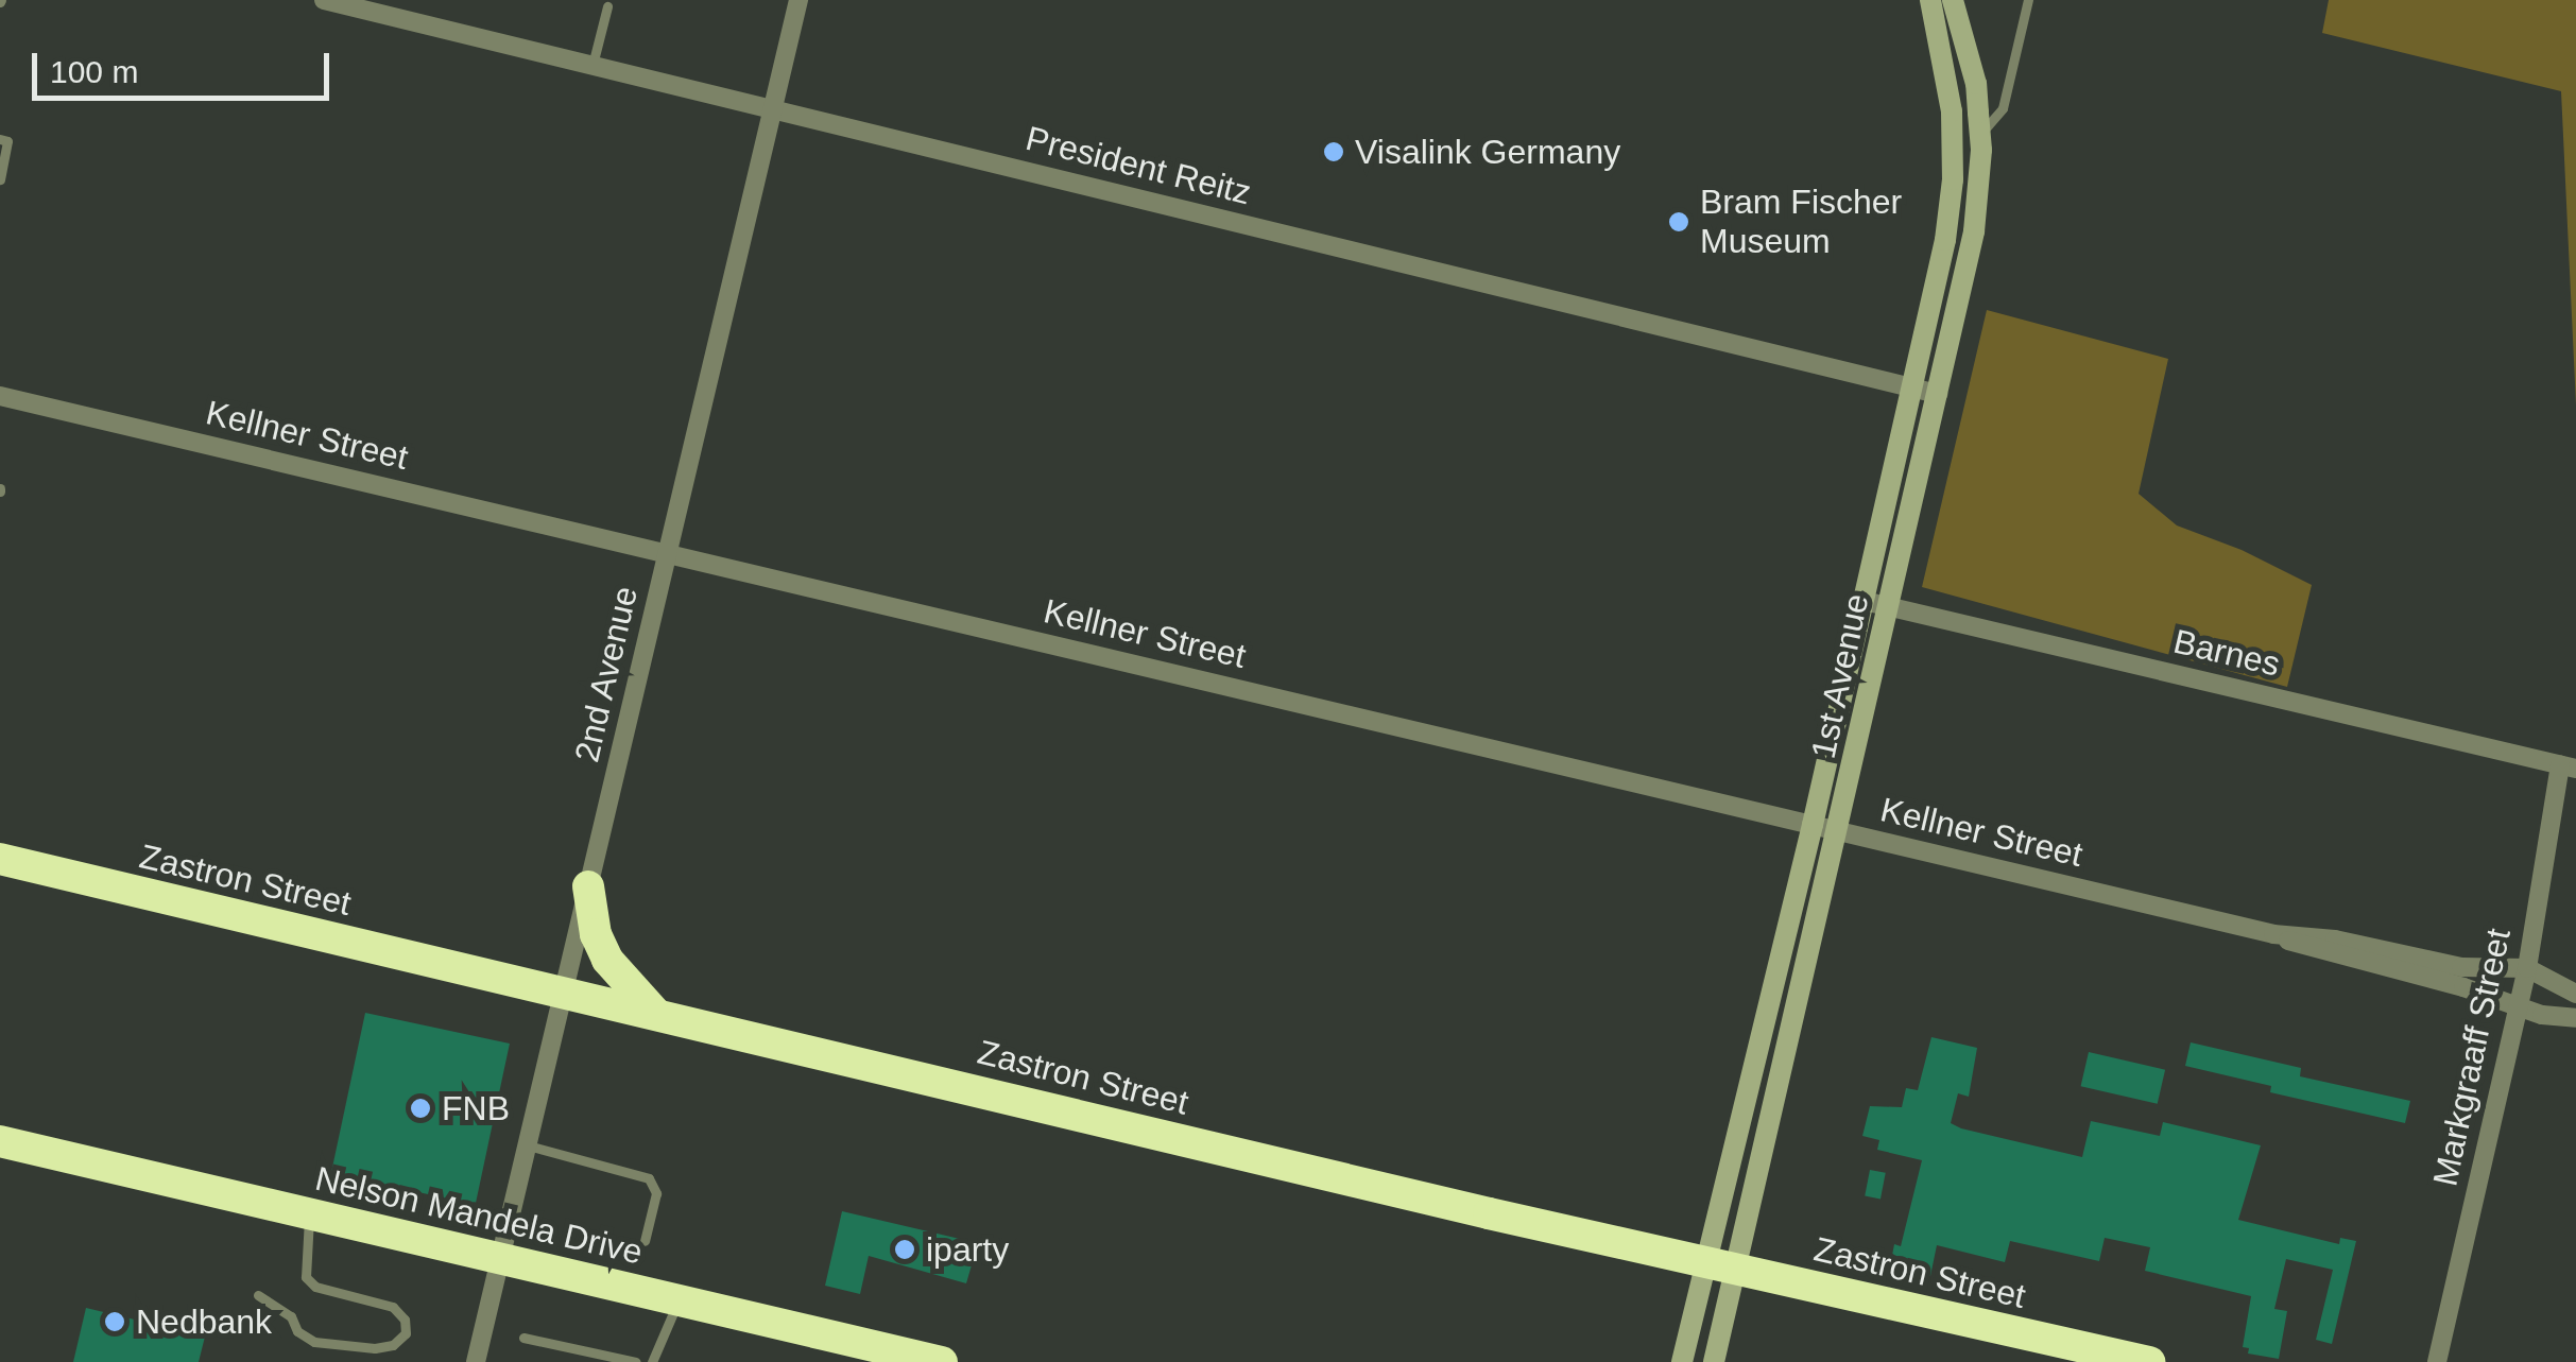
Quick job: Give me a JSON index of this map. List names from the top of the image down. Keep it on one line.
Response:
{"streets":{"highway":["Zastron Street","Nelson Mandela Drive"],"street":["President Reitz","Kellner Street","Barnes","2nd Avenue","1st Avenue","Markgraaff Street"]},"crossings":[["President Reitz","2nd Avenue"],["President Reitz","1st Avenue"],["Kellner Street","2nd Avenue"],["Kellner Street","1st Avenue"],["Kellner Street","Markgraaff Street"],["Barnes","1st Avenue"],["Barnes","Markgraaff Street"],["2nd Avenue","Zastron Street"],["2nd Avenue","Nelson Mandela Drive"],["1st Avenue","Zastron Street"]],"places":["Visalink Germany","Bram Fischer Museum","FNB","iparty","Nedbank"],"scale_bar":"100 m"}
